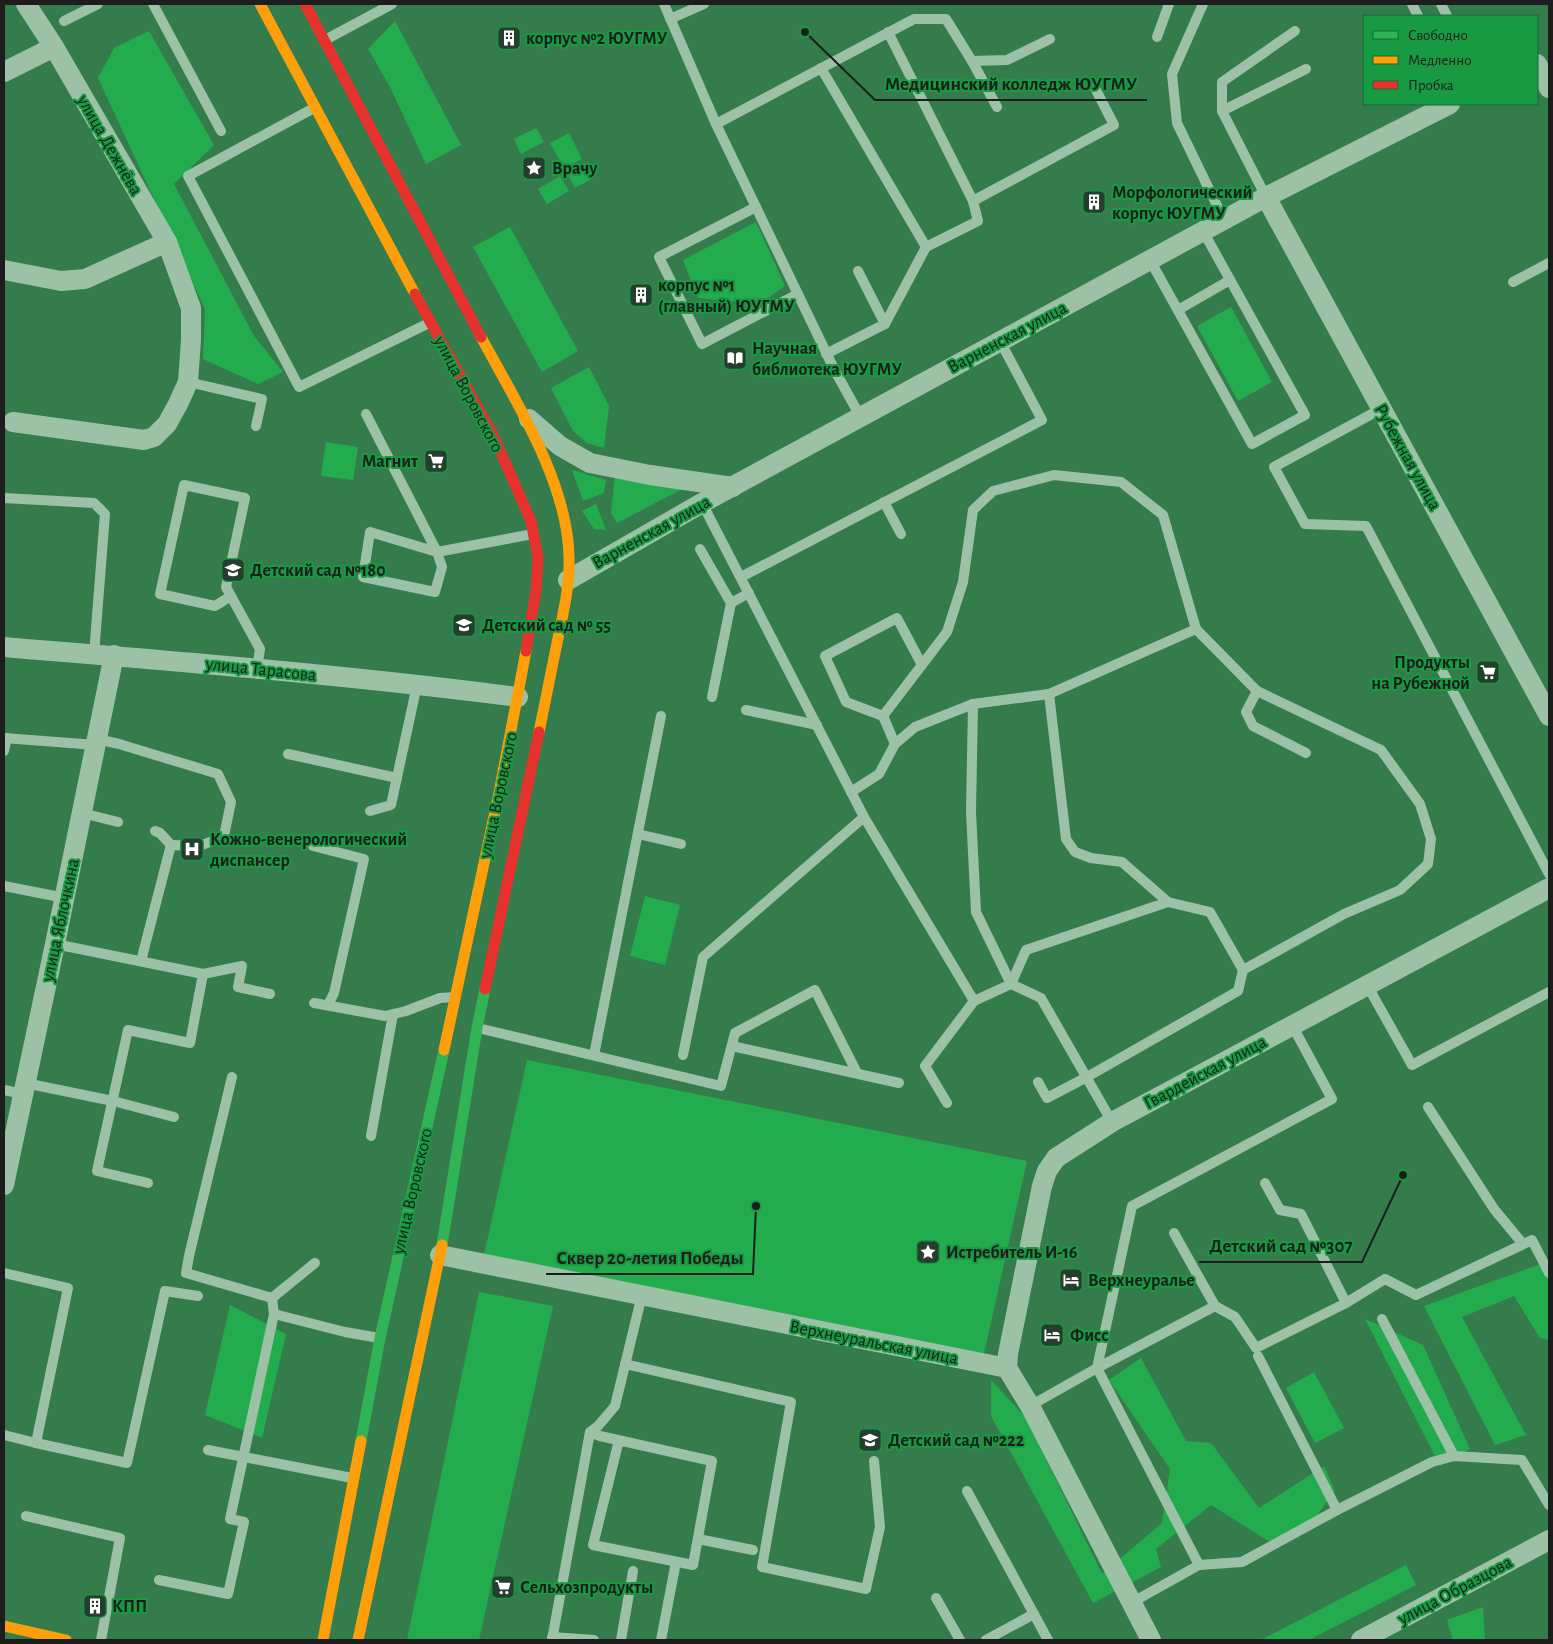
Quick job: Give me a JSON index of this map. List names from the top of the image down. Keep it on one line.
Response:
{"streets":{"main road":["улица Воровского"],"street":["улица Дежнёва","Варненская улица","Рубежная улица","улица Тарасова","улица Яблочкина","Гвардейская улица","Верхнеуральская улица","улица Образцова"]},"crossings":[["Варненская улица","улица Воровского"],["Варненская улица","Рубежная улица"],["улица Воровского","улица Тарасова"],["улица Воровского","Верхнеуральская улица"],["улица Тарасова","улица Яблочкина"],["Гвардейская улица","Верхнеуральская улица"]],"places":{"other":["Медицинский колледж ЮУГМУ","Детский сад №307","Сквер 20-летия Победы"],"building":["корпус №2 ЮУГМУ","Морфологический корпус ЮУГМУ","корпус №1 (главный) ЮУГМУ","КПП"],"place":["Врачу","Истребитель И-16"],"library":["Научная библиотека ЮУГМУ"],"supermarket":["Магнит","Продукты на Рубежной","Сельхозпродукты"],"school or university":["Детский сад №180","Детский сад № 55","Детский сад №222"],"hospital":["Кожно-венерологический диспансер"],"hotel":["Верхнеуралье","Фисс"]},"legend":["Свободно","Медленно","Пробка"]}
